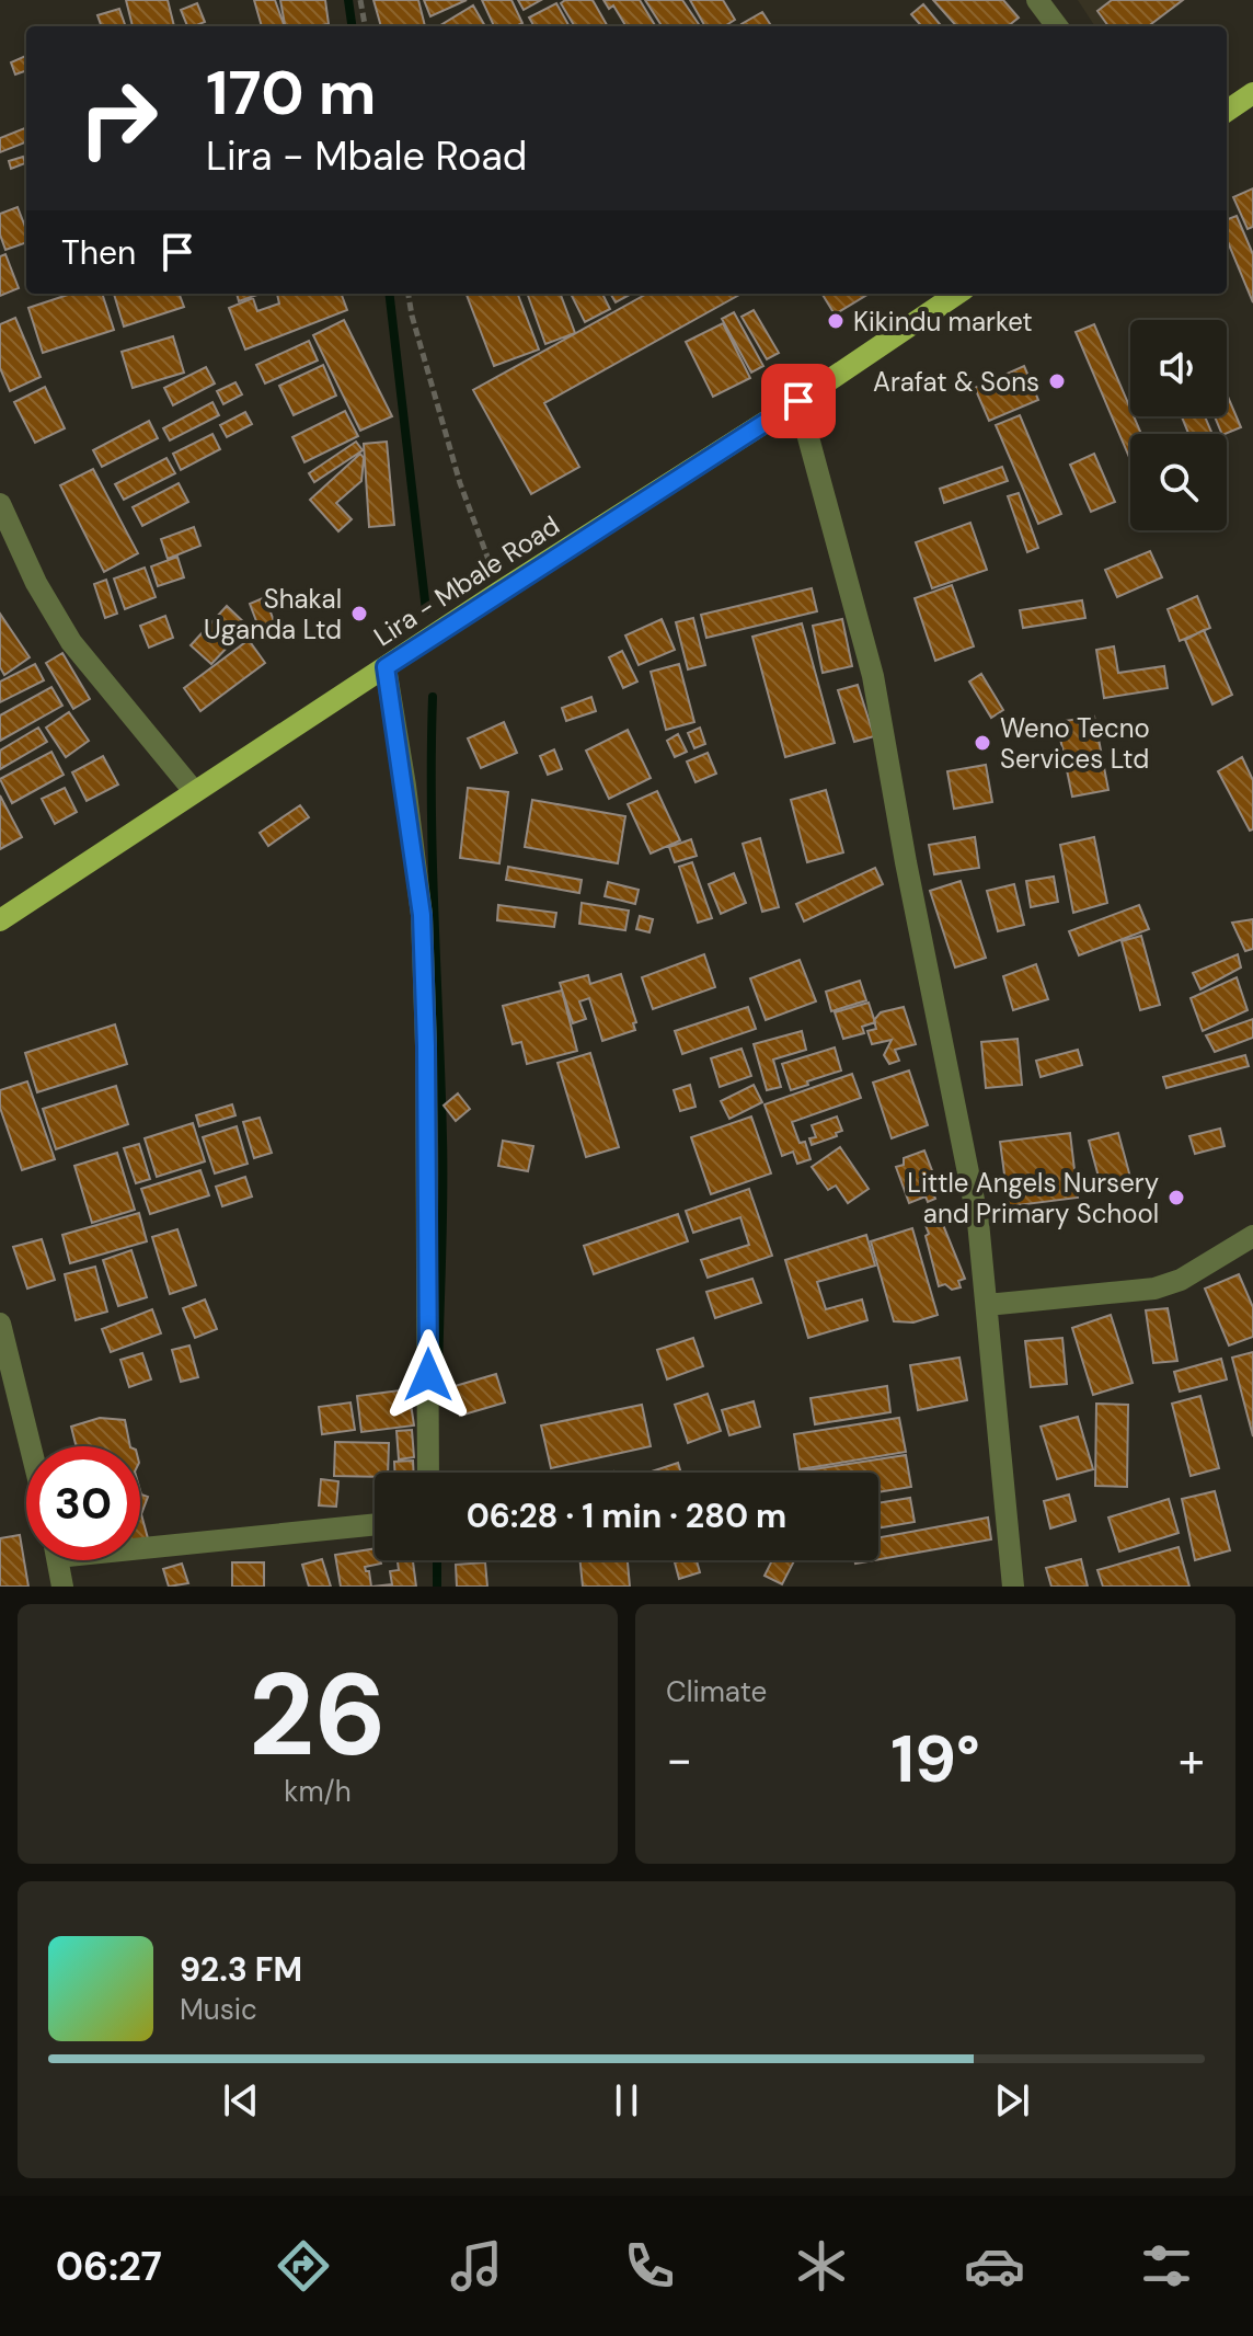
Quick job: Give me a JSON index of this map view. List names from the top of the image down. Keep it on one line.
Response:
{"streets":{"main road":["Lira - Mbale Road"]},"places":["Kikindu market","Arafat & Sons","Shakal Uganda Ltd","Weno Tecno Services Ltd","Little Angels Nursery and Primary School"],"page":{"turn":["170 m","Lira - Mbale Road"],"then":"Then","limit":"30","trip":"06:28 · 1 min · 280 m","tile":[["26","km/h"],"Climate"],"heat":["−","19°","+"],"song":["92.3 FM","Music"],"tabs":"06:27"}}
